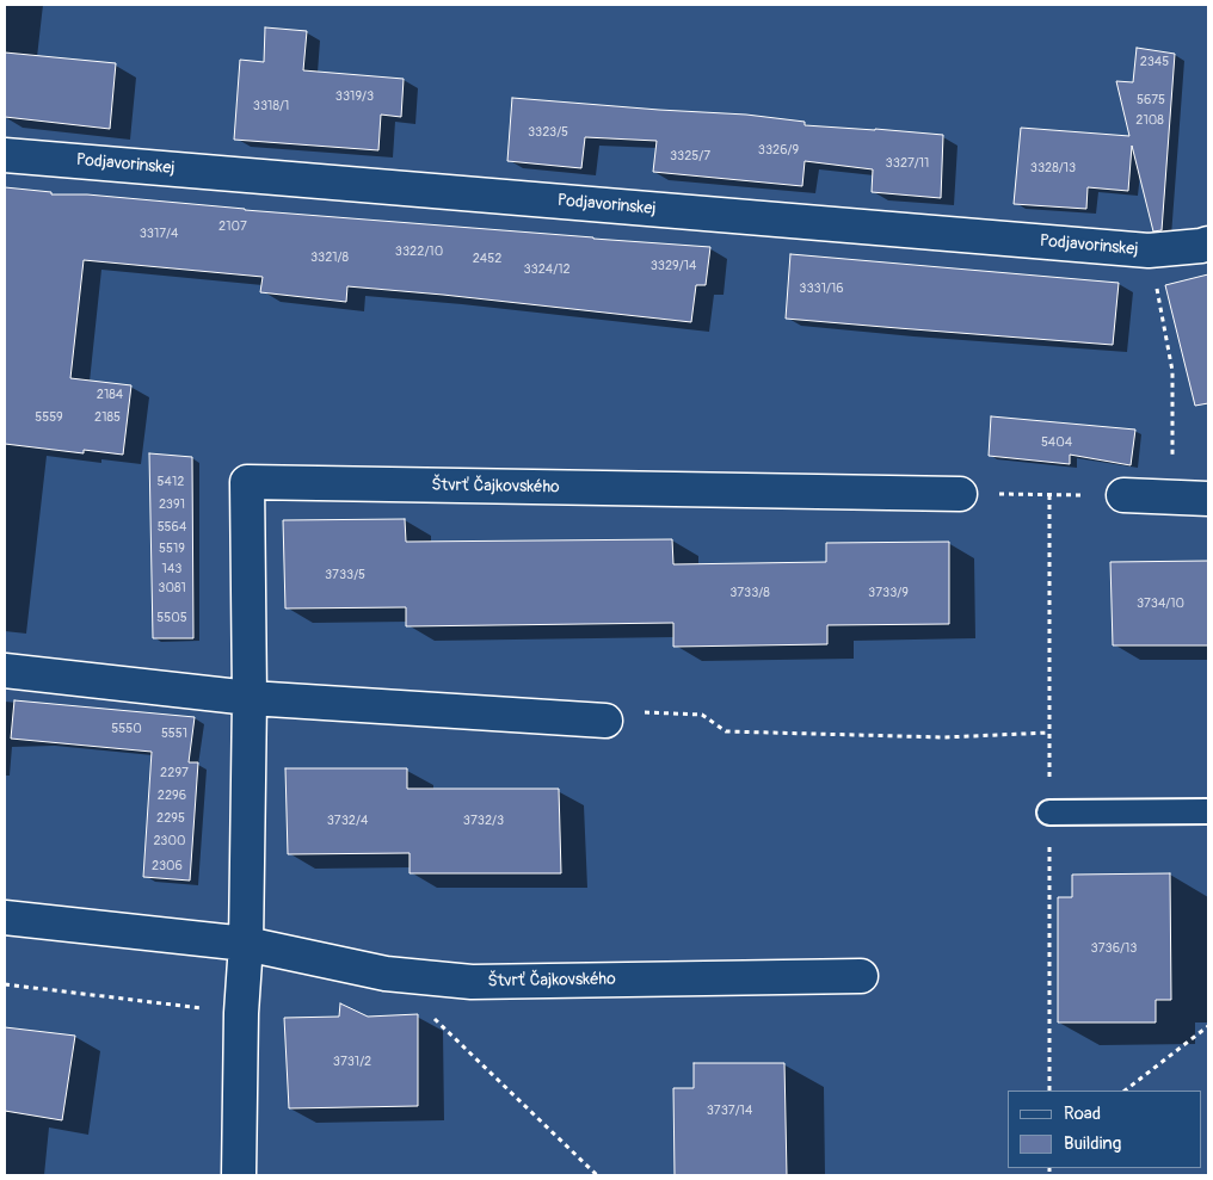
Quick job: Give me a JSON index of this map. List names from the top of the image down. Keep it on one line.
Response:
{"streets":{"street":["Podjavorinskej","Štvrť Čajkovského"]},"house_numbers":["2345","3319/3","5675","3318/1","2108","3323/5","3326/9","3325/7","3327/11","3328/13","2107","3317/4","3322/10","3321/8","2452","3329/14","3324/12","3331/16","2184","5559","2185","5404","5412","2391","5564","5519","143","3733/5","3081","3733/8","3733/9","3734/10","5505","5550","5551","2297","2296","2295","3732/4","3732/3","2300","2306","3736/13","3731/2","3737/14"],"legend":["Road","Building"]}
